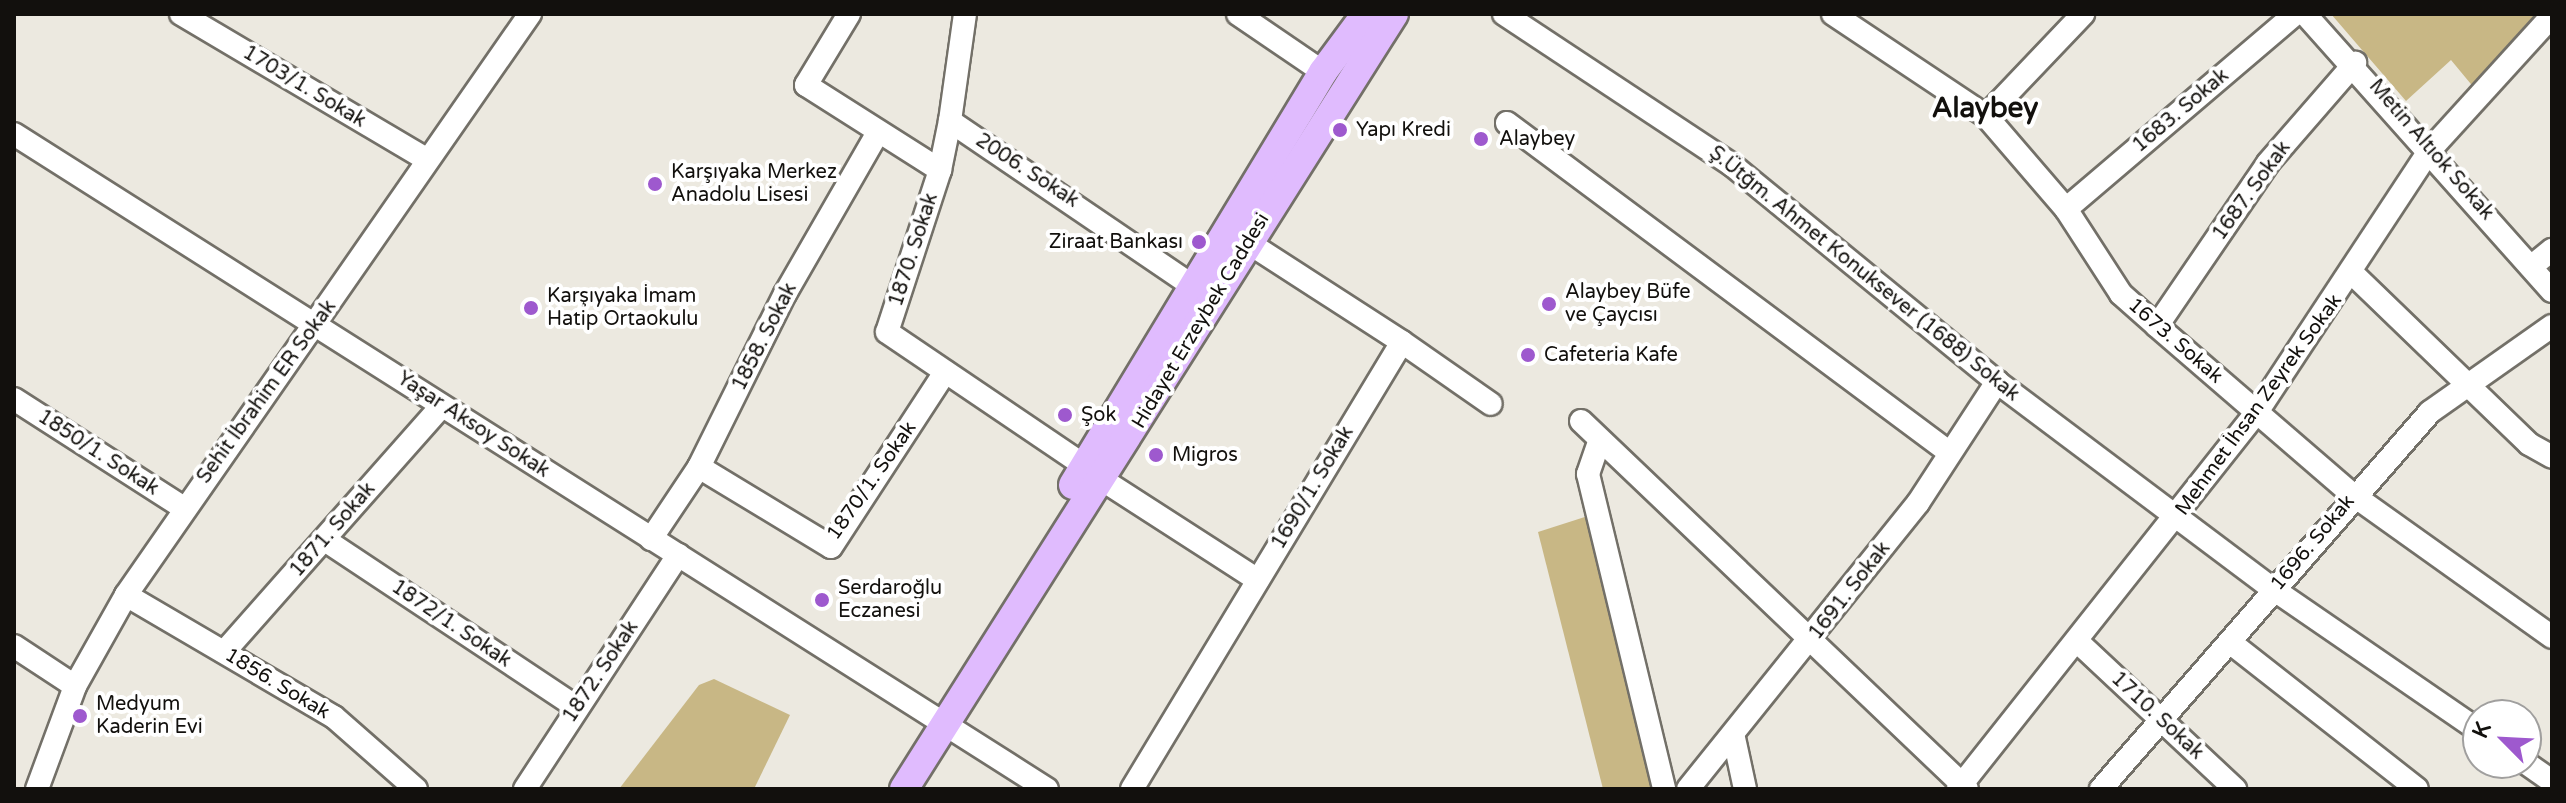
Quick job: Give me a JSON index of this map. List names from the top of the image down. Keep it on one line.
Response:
{"streets":{"main road":["Hidayet Erzeybek Caddesi"],"street":["1703/1. Sokak","1683. Sokak","Metin Altıok Sokak","2006. Sokak","1687. Sokak","1870. Sokak","Ş.Ütğm. Ahmet Konuksever (1688) Sokak","1858. Sokak","1673. Sokak","Sehit İbrahim ER Sokak","Mehmet İhsan Zeyrek Sokak","Yaşar Aksoy Sokak","1850/1. Sokak","1870/1. Sokak","1690/1. Sokak","1871. Sokak","1696. Sokak","1691. Sokak","1872/1. Sokak","1872. Sokak","1856. Sokak","1710. Sokak"]},"crossings":[["1703/1. Sokak","Sehit İbrahim ER Sokak"],["1683. Sokak","1673. Sokak"],["Metin Altıok Sokak","1687. Sokak"],["Metin Altıok Sokak","Mehmet İhsan Zeyrek Sokak"],["2006. Sokak","Hidayet Erzeybek Caddesi"],["1687. Sokak","1673. Sokak"],["1870. Sokak","Hidayet Erzeybek Caddesi"],["1870. Sokak","1858. Sokak"],["1870. Sokak","1870/1. Sokak"],["1870. Sokak","1690/1. Sokak"],["Ş.Ütğm. Ahmet Konuksever (1688) Sokak","Mehmet İhsan Zeyrek Sokak"],["Ş.Ütğm. Ahmet Konuksever (1688) Sokak","1696. Sokak"],["Ş.Ütğm. Ahmet Konuksever (1688) Sokak","1691. Sokak"],["Hidayet Erzeybek Caddesi","Yaşar Aksoy Sokak"],["1858. Sokak","Yaşar Aksoy Sokak"],["1858. Sokak","1870/1. Sokak"],["1673. Sokak","Mehmet İhsan Zeyrek Sokak"],["1673. Sokak","1696. Sokak"],["Sehit İbrahim ER Sokak","Yaşar Aksoy Sokak"],["Sehit İbrahim ER Sokak","1850/1. Sokak"],["Sehit İbrahim ER Sokak","1856. Sokak"],["Mehmet İhsan Zeyrek Sokak","1710. Sokak"],["Yaşar Aksoy Sokak","1871. Sokak"],["Yaşar Aksoy Sokak","1872. Sokak"],["1871. Sokak","1872/1. Sokak"],["1871. Sokak","1856. Sokak"],["1696. Sokak","1710. Sokak"],["1872/1. Sokak","1872. Sokak"]],"districts":["Alaybey"],"places":["Yapı Kredi","Alaybey","Karşıyaka Merkez Anadolu Lisesi","Ziraat Bankası","Alaybey Büfe ve Çaycısı","Karşıyaka İmam Hatip Ortaokulu","Cafeteria Kafe","Şok","Migros","Serdaroğlu Eczanesi","Medyum Kaderin Evi"],"north":"top left"}
